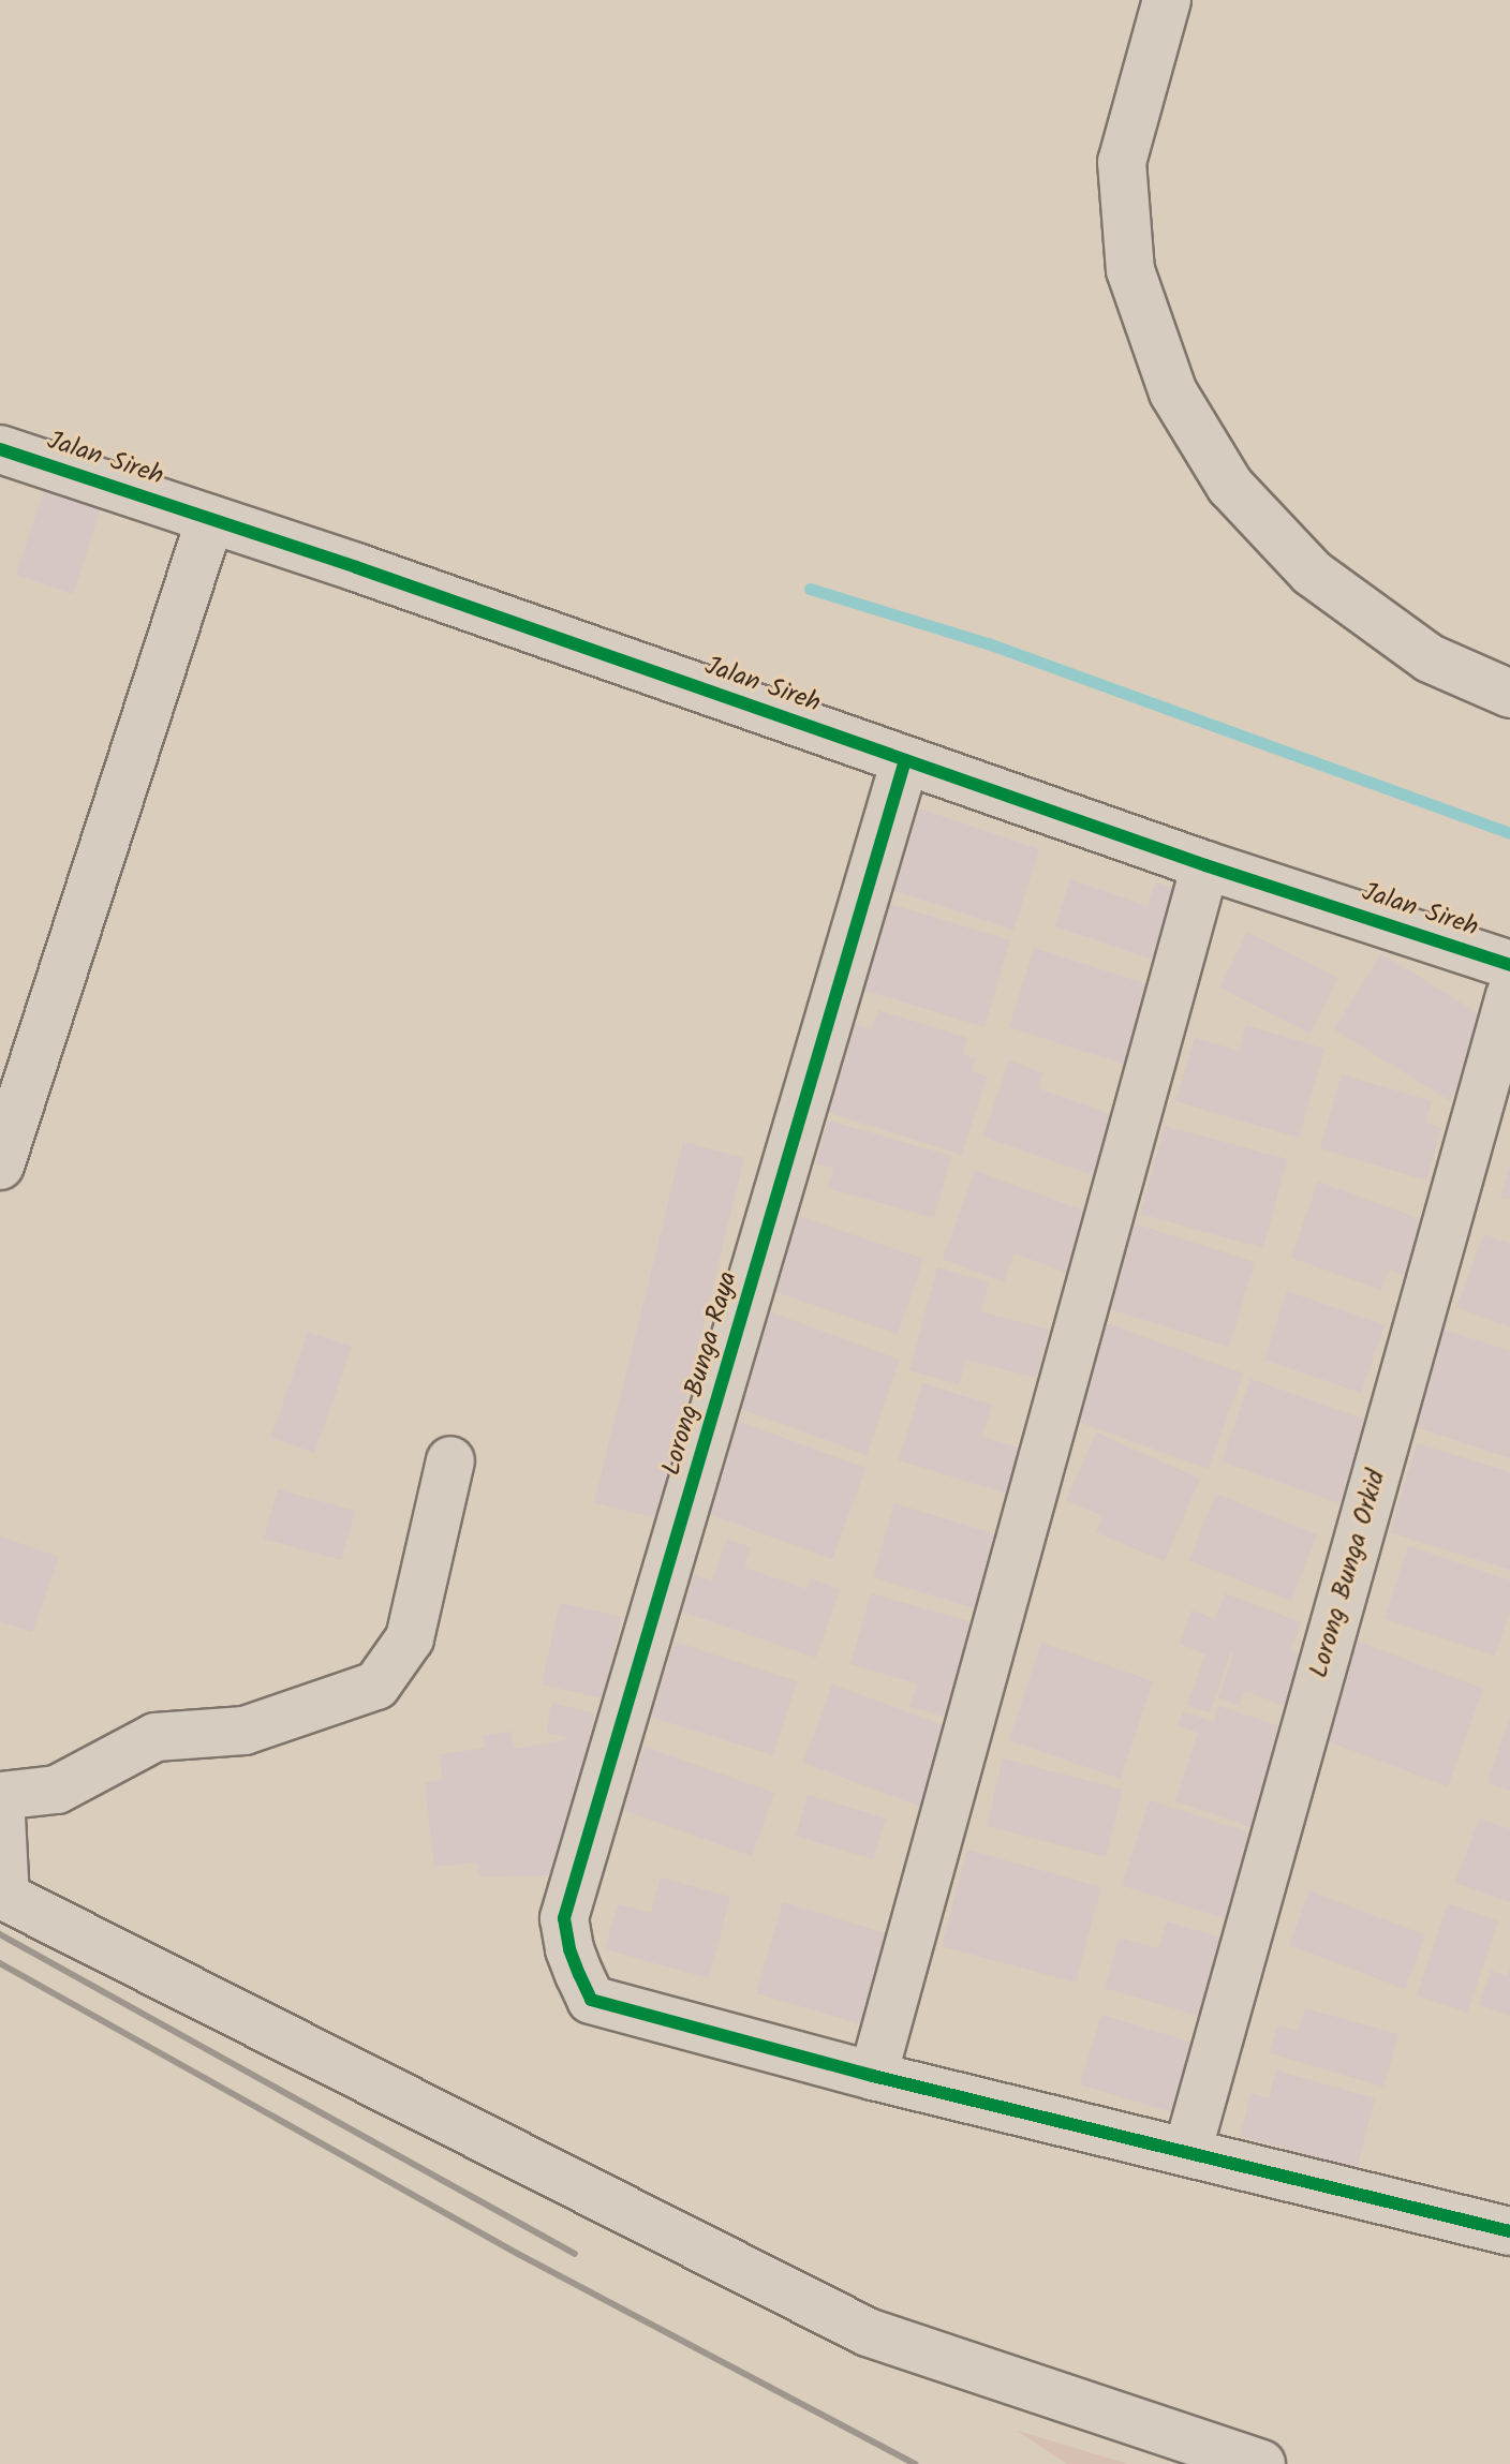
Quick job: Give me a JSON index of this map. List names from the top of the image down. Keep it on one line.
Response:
{"streets":{"street":["Jalan Sireh","Lorong Bunga Raya","Lorong Bunga Orkid"]},"crossings":[["Jalan Sireh","Lorong Bunga Raya"]]}
